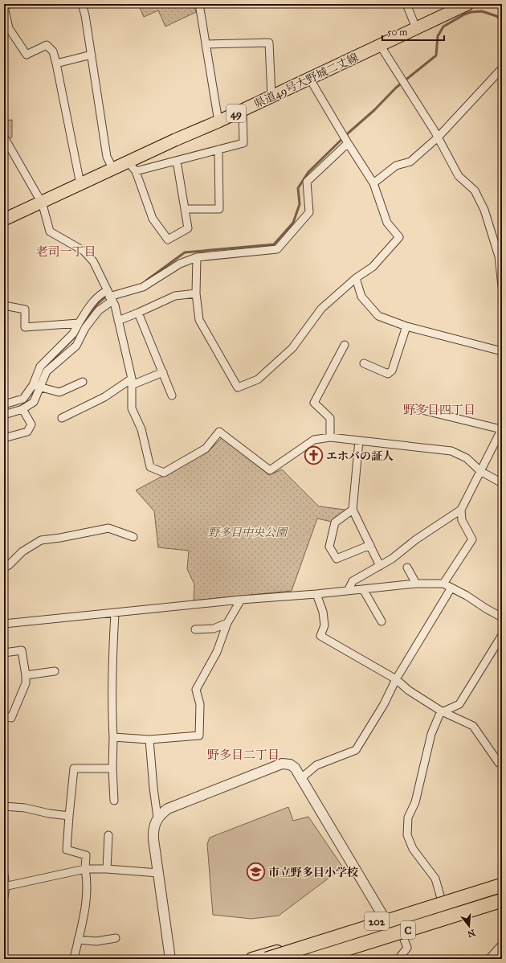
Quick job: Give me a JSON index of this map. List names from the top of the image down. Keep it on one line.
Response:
{"streets":{"highway":["202","C"],"main road":["県道49号大野城二丈線","49"]},"crossings":[["202","C"]],"districts":["老司一丁目","野多目四丁目","野多目二丁目"],"parks":["野多目中央公園"],"places":{"church":["エホバの証人"],"school or university":["市立野多目小学校"]},"scale_bar":"50 m","north":"bottom"}
